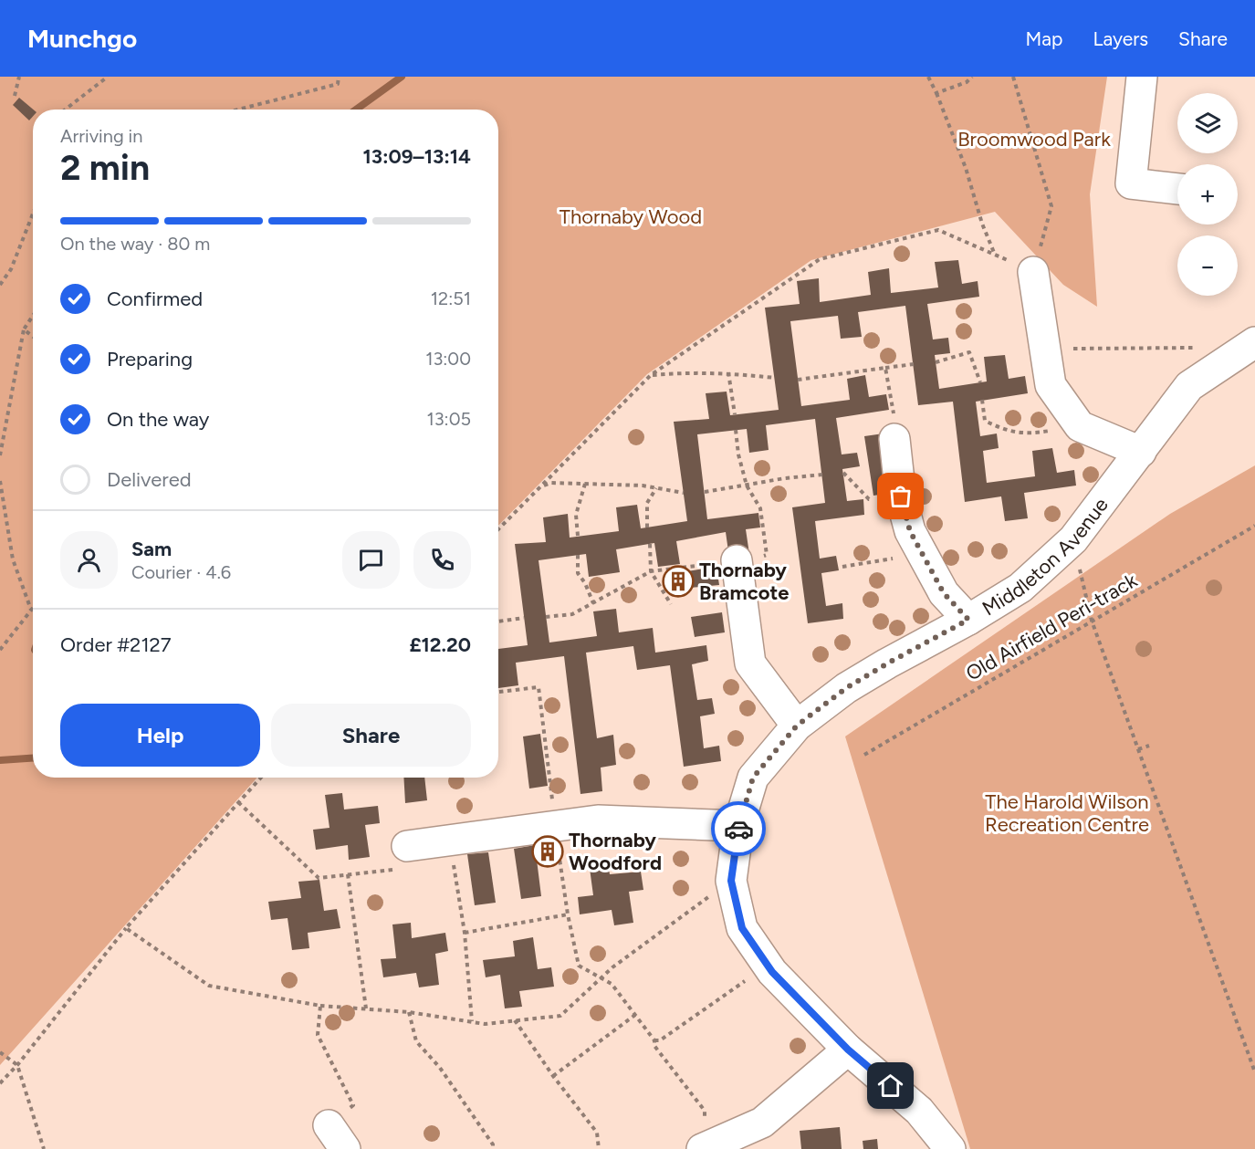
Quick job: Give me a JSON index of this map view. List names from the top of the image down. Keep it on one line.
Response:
{"streets":{"street":["Middleton Avenue"],"path":["Old Airfield Peri-track"]},"parks":["Broomwood Park","Thornaby Wood","The Harold Wilson Recreation Centre"],"places":{"building":["Thornaby Bramcote","Thornaby Woodford"]},"page":{"header":"Munchgo","nav":["Map","Layers","Share"],"map_buttons":["+","−"],"heading":["2 min","Arriving in","13:09–13:14"],"panel":["Sam","Courier · 4.6","Order #2127","£12.20"],"bar":"On the way · 80 m","list":[["Confirmed","12:51"],["Preparing","13:00"],["On the way","13:05"],"Delivered"],"buttons":["Help","Share"]}}
